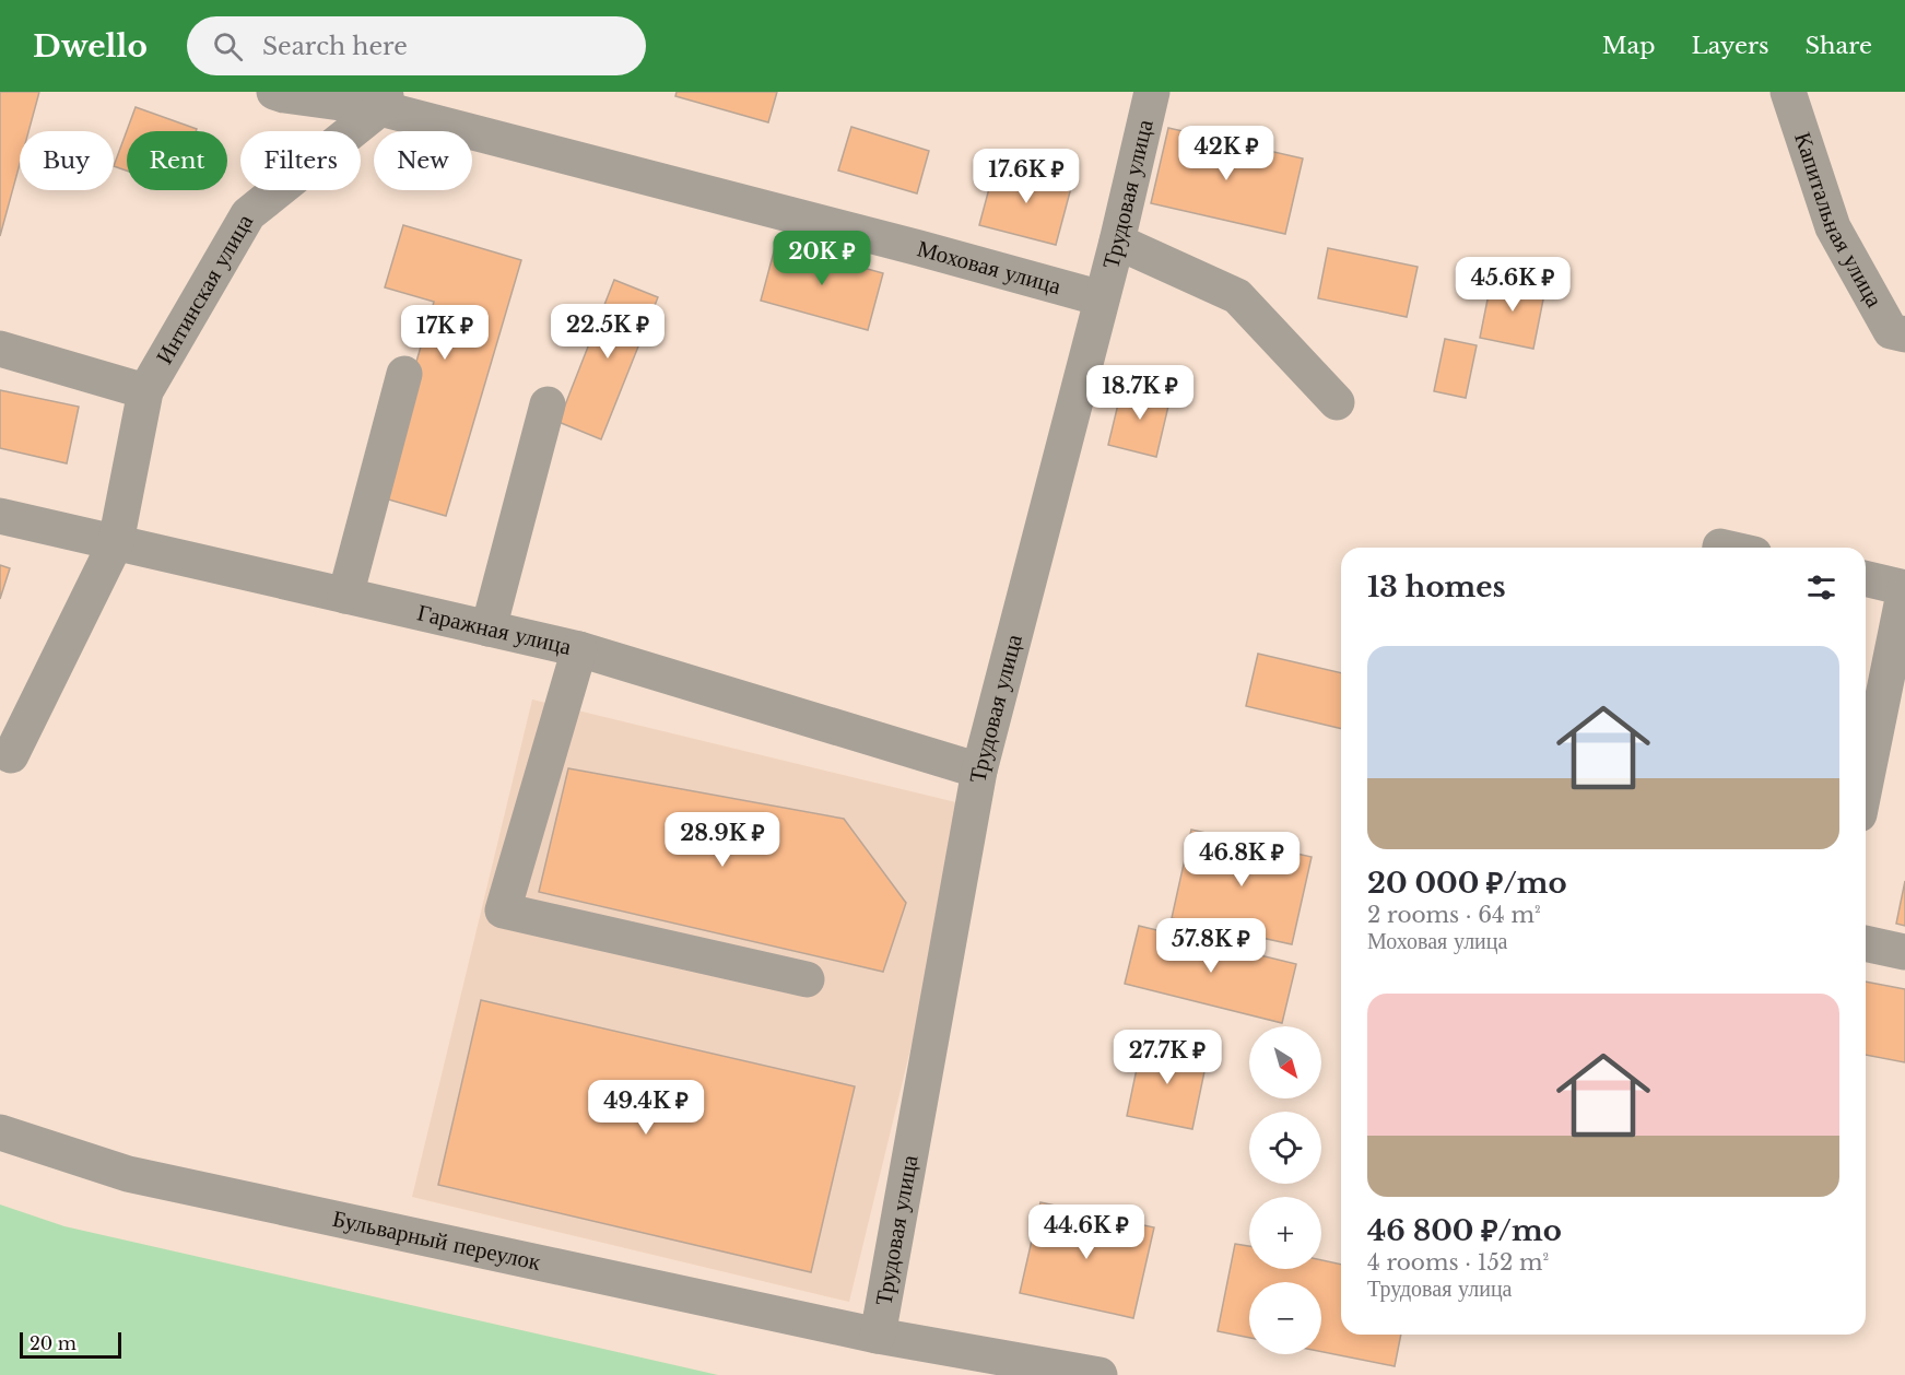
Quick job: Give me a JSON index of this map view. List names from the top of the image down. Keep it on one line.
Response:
{"streets":{"street":["Трудовая улица","Капитальная улица","Моховая улица","Интинская улица","Гаражная улица","Бульварный переулок"]},"crossings":[["Трудовая улица","Моховая улица"],["Трудовая улица","Гаражная улица"],["Трудовая улица","Бульварный переулок"],["Моховая улица","Интинская улица"],["Интинская улица","Гаражная улица"]],"scale_bar":"20 m","north":"bottom right","page":{"header":"Dwello","search":"Search here","nav":["Map","Layers","Share"],"price":["42K ₽","17.6K ₽","20K ₽","45.6K ₽","22.5K ₽","17K ₽","18.7K ₽","28.9K ₽","46.8K ₽","57.8K ₽","27.7K ₽","49.4K ₽","44.6K ₽"],"chip":["Buy","Rent","Filters","New"],"heading":"13 homes","list":[{"name":"20 000 ₽/mo","note":"2 rooms · 64 m² · Моховая улица"},{"name":"46 800 ₽/mo","note":"4 rooms · 152 m² · Трудовая улица"}],"map_buttons":["+","−"],"scale":"20 m"}}
